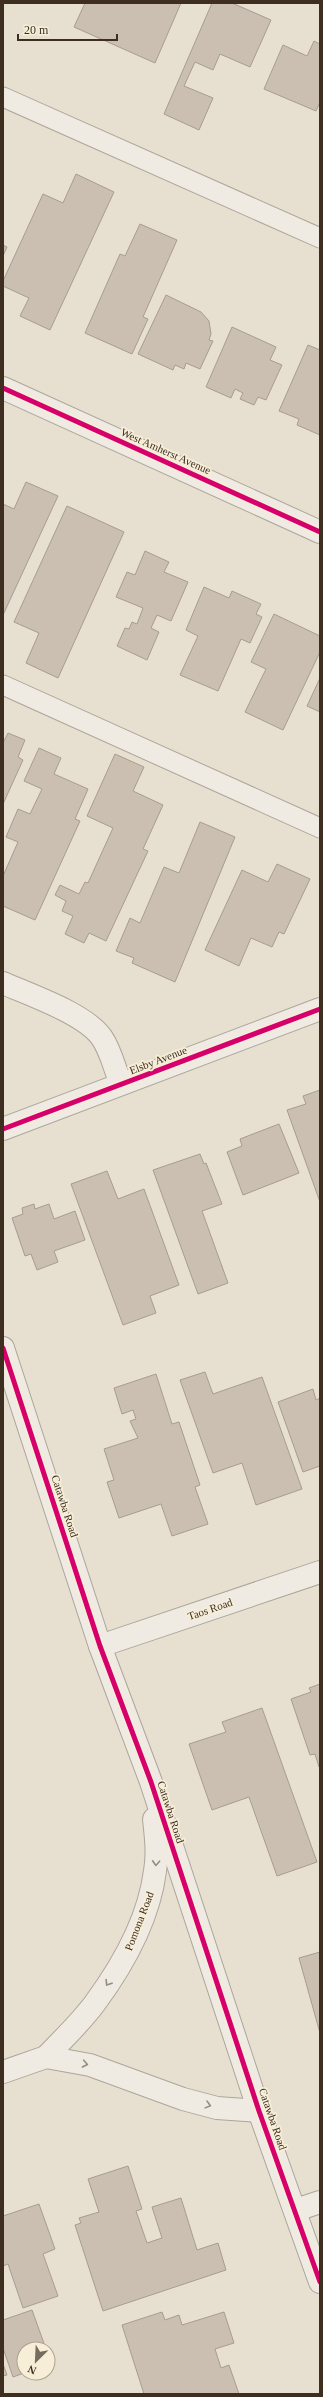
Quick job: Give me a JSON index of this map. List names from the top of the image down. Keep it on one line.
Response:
{"streets":{"street":["West Amherst Avenue","Elsby Avenue","Catawba Road","Taos Road","Pomona Road"]},"crossings":[["Catawba Road","Taos Road"],["Catawba Road","Pomona Road"]],"scale_bar":"20 m","north":"bottom left"}
